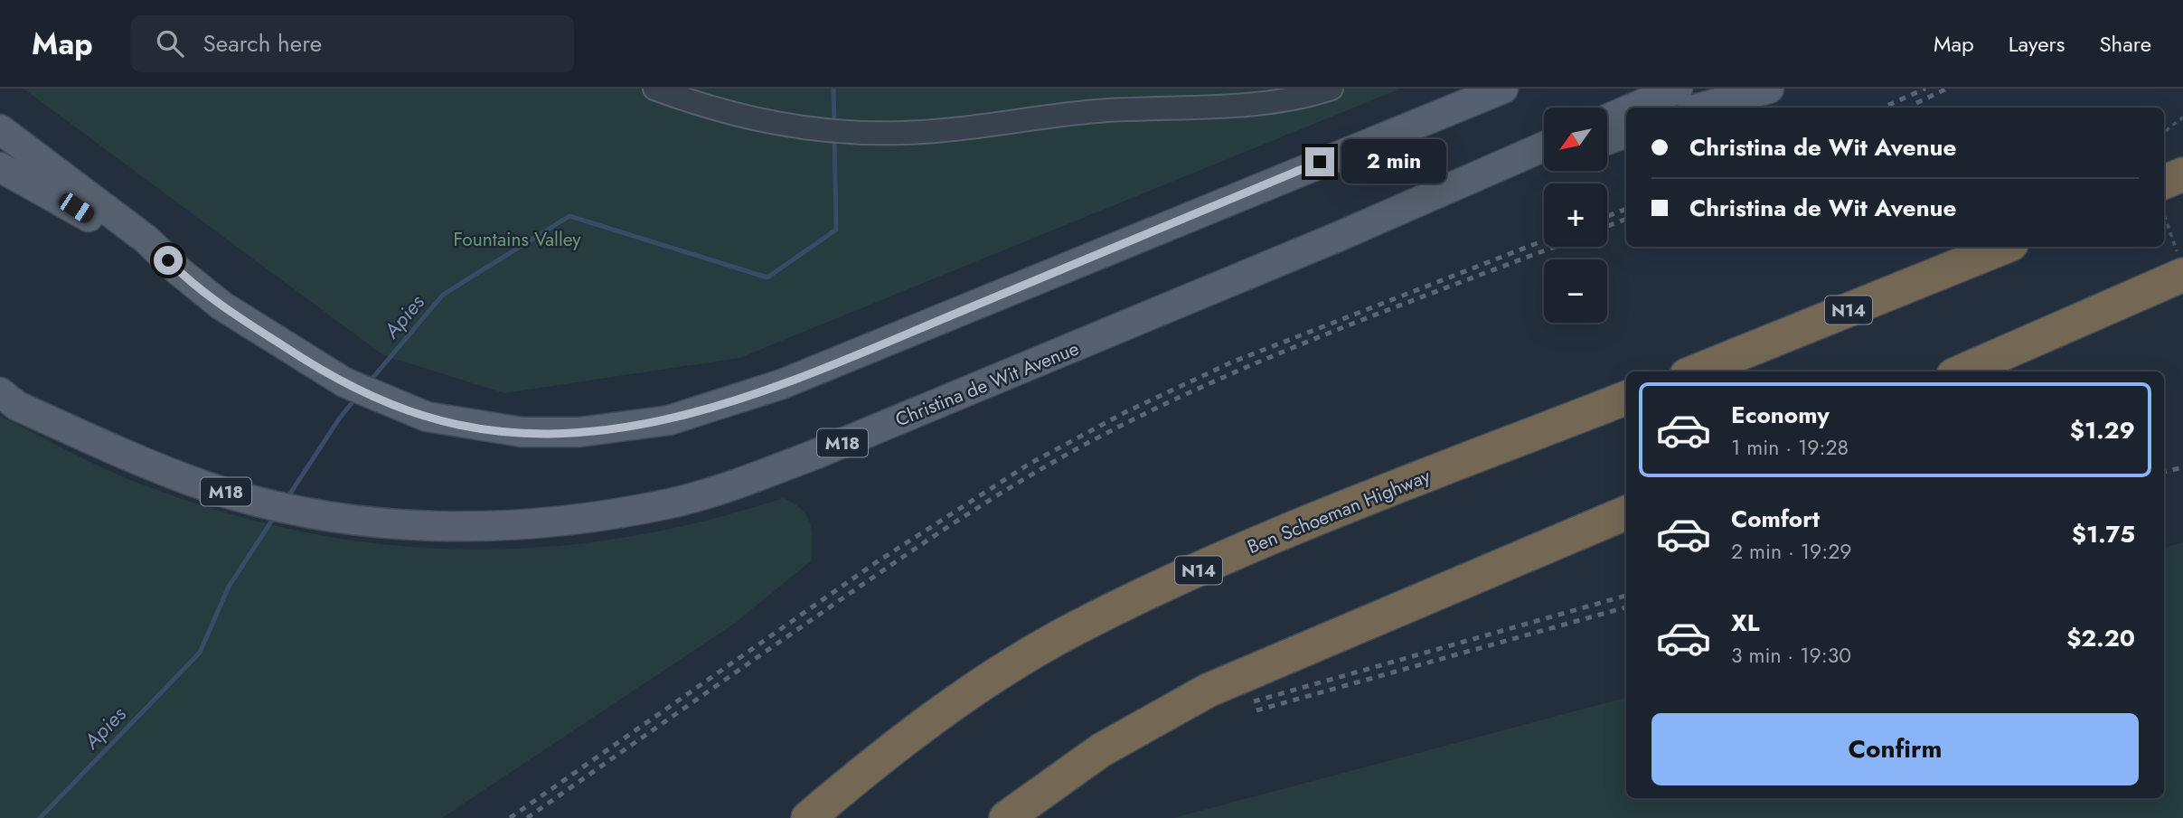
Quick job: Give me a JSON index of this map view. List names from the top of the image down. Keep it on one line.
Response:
{"streets":{"highway":["N14","Ben Schoeman Highway"],"main road":["Christina de Wit Avenue","M18"]},"water":["Apies"],"parks":["Fountains Valley"],"north":"bottom left","page":{"header":"Map","search":"Search here","nav":["Map","Layers","Share"],"map_buttons":["+","−"],"banner":["Christina de Wit Avenue","Christina de Wit Avenue"],"bubble":"2 min","list":[{"name":"Economy","note":"1 min · 19:28","value":"$1.29"},{"name":"Comfort","note":"2 min · 19:29","value":"$1.75"},{"name":"XL","note":"3 min · 19:30","value":"$2.20"}],"buttons":"Confirm"}}
